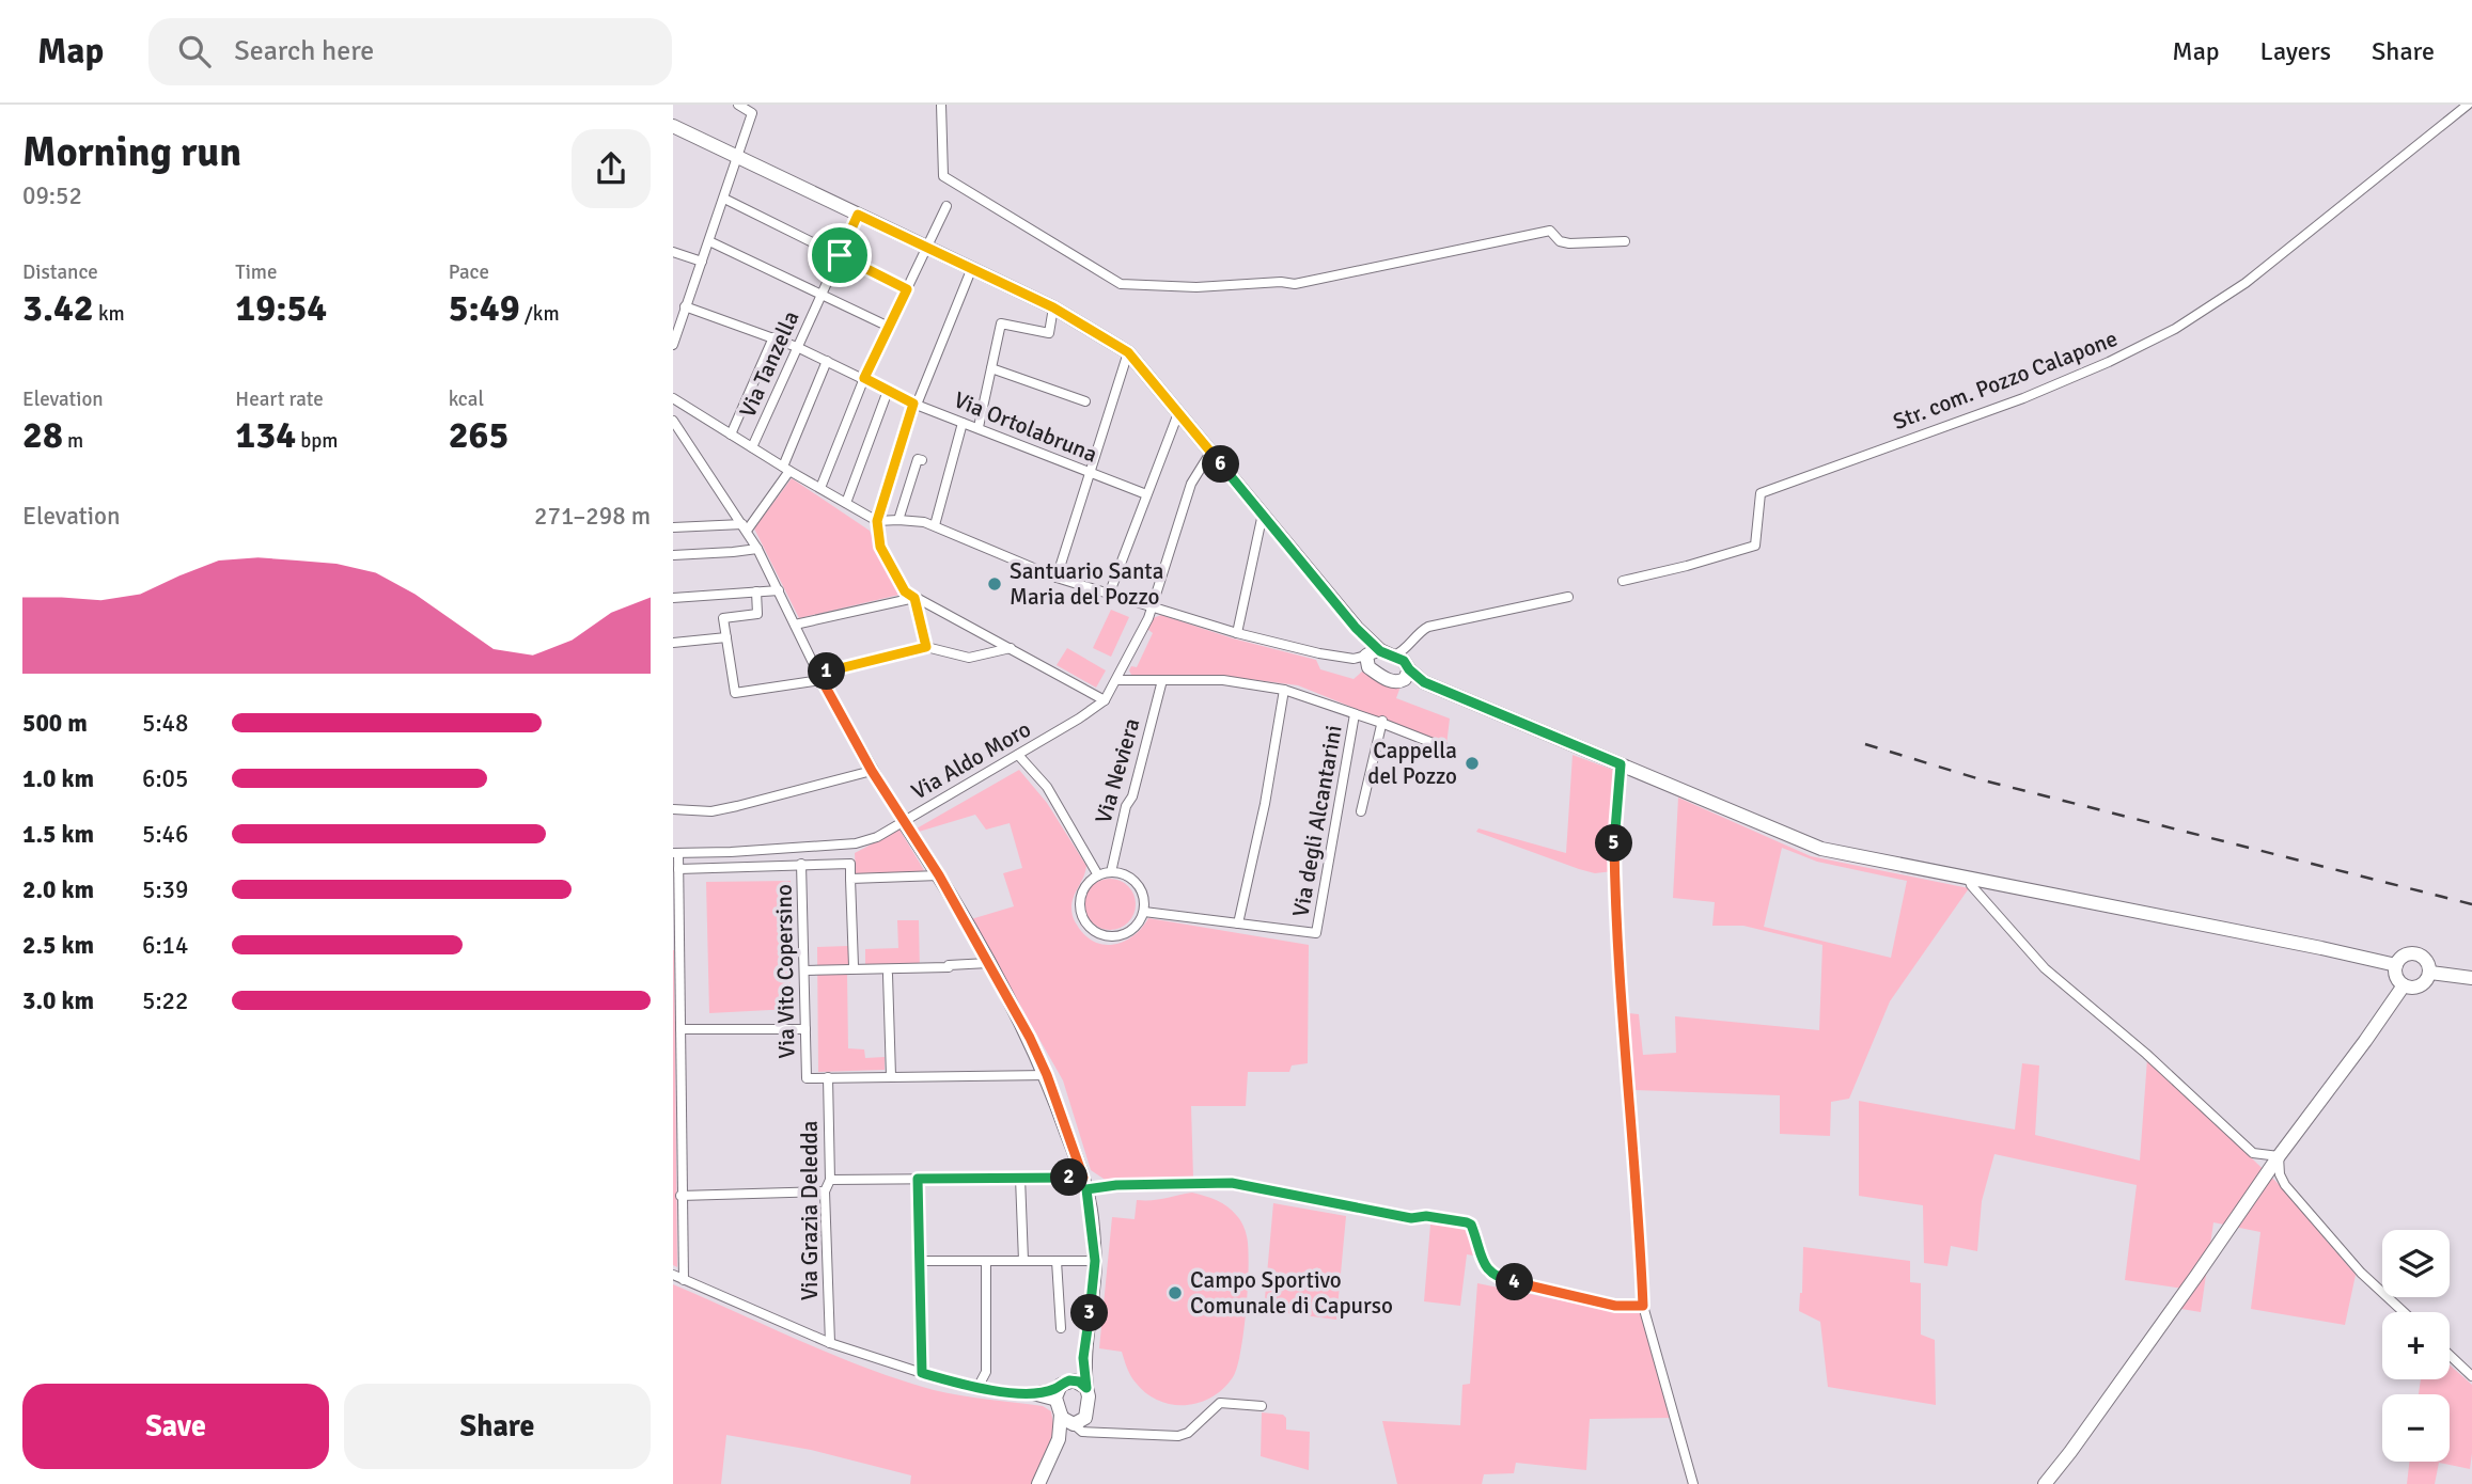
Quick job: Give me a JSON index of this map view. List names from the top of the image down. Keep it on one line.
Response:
{"streets":{"street":["Via Tanzella","Str. com. Pozzo Calapone","Via Ortolabruna","Via Aldo Moro","Via Neviera","Via degli Alcantarini","Via Vito Copersino","Via Grazia Deledda"]},"crossings":[["Via Tanzella","Via Ortolabruna"],["Via Vito Copersino","Via Grazia Deledda"]],"places":["Santuario Santa Maria del Pozzo","Cappella del Pozzo","Campo Sportivo Comunale di Capurso"],"page":{"header":"Map","search":"Search here","nav":["Map","Layers","Share"],"heading":["Morning run","09:52"],"stats":[["Distance","3.42 km"],["Time","19:54"],["Pace","5:49 /km"],["Elevation","28 m"],["Heart rate","134 bpm"],["kcal","265"]],"pins":["6","1","5","2","4","3"],"chart":["Elevation","271–298 m"],"list":[{"name":"500 m","note":"5:48"},{"name":"1.0 km","note":"6:05"},{"name":"1.5 km","note":"5:46"},{"name":"2.0 km","note":"5:39"},{"name":"2.5 km","note":"6:14"},{"name":"3.0 km","note":"5:22"}],"map_buttons":["+","−"],"buttons":["Save","Share"]}}
